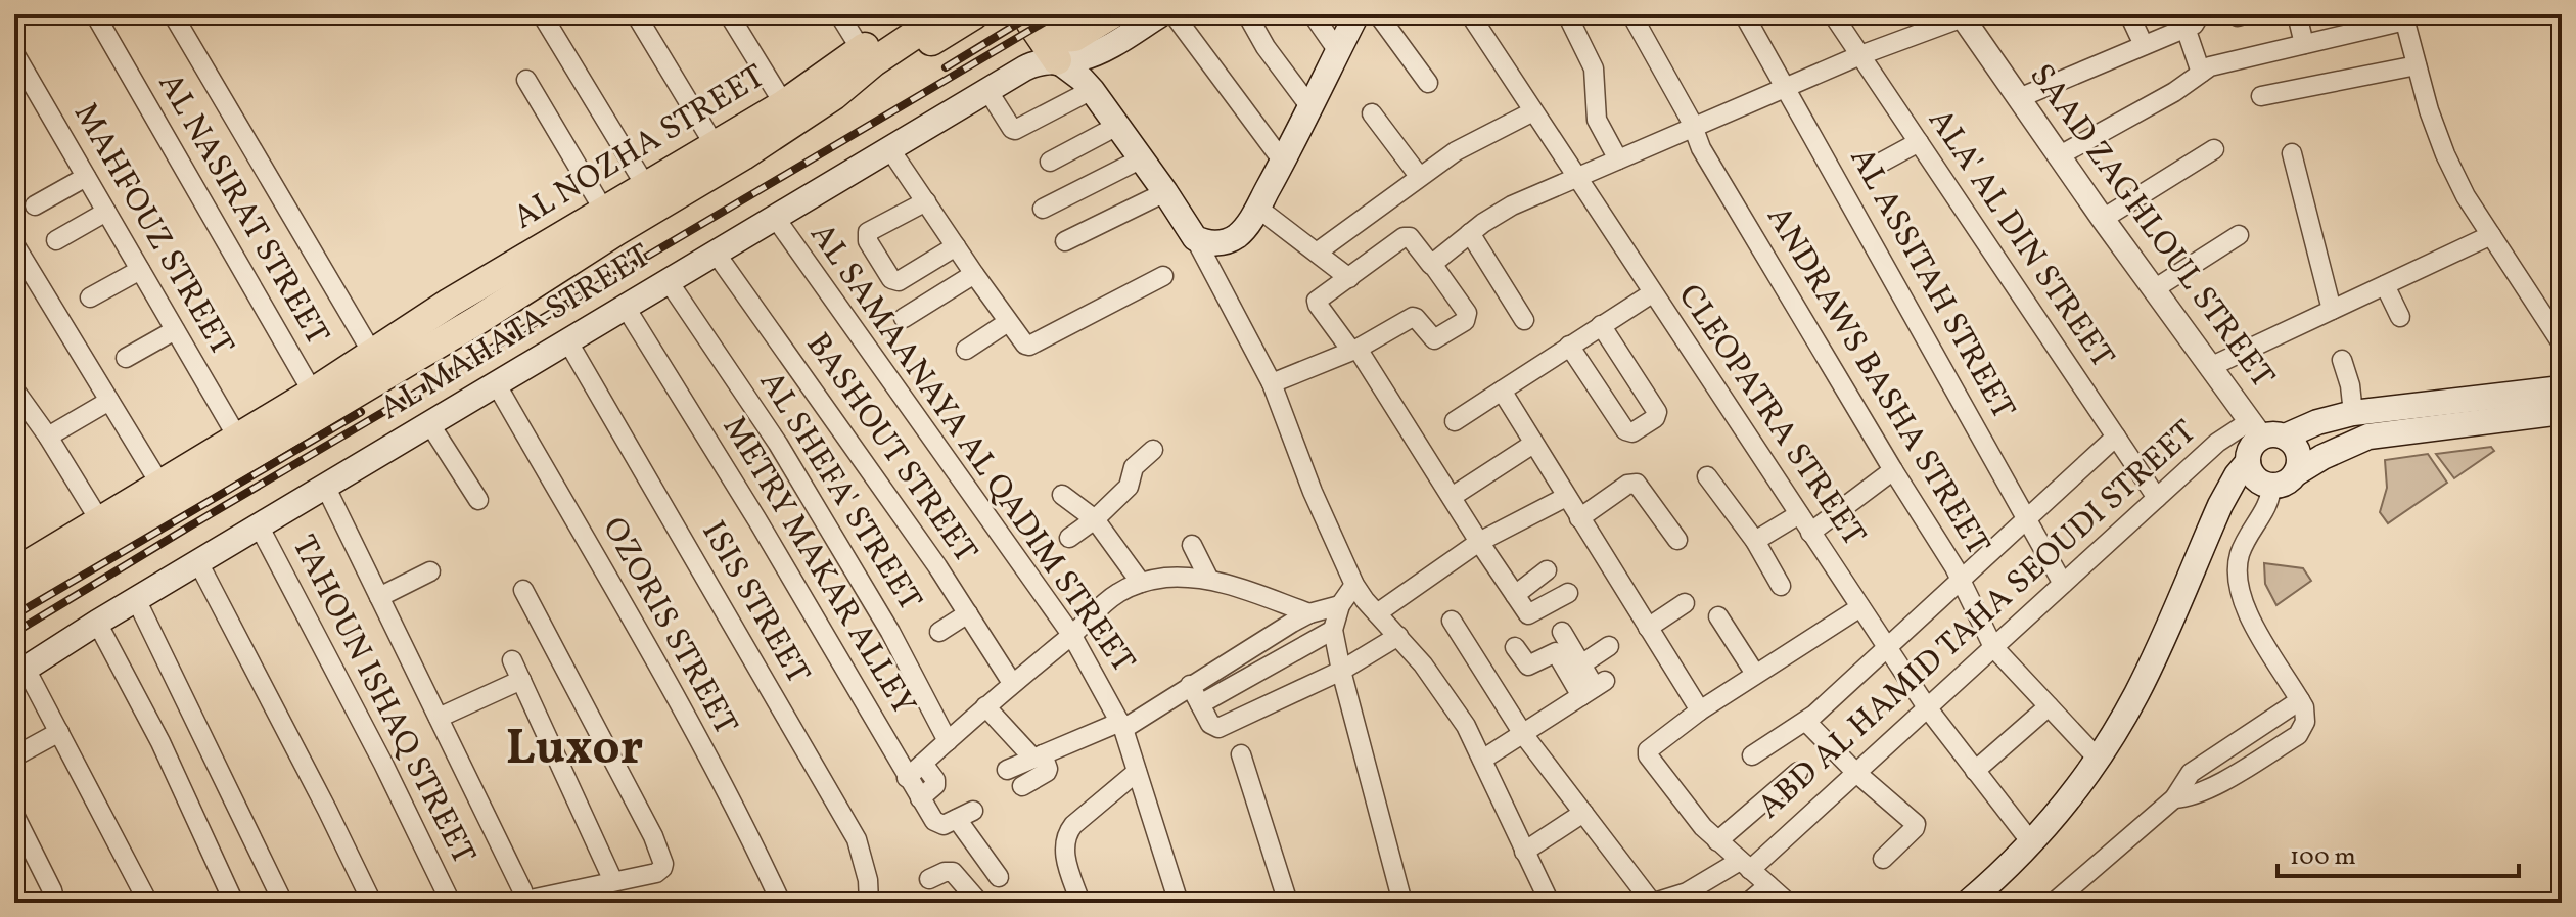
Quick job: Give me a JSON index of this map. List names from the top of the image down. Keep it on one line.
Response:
{"streets":{"main road":["AL NOZHA STREET","AL MAHATA STREET"],"street":["AL NASIRAT STREET","SAAD ZAGHLOUL STREET","MAHFOUZ STREET","ALA' AL DIN STREET","AL ASSITAH STREET","ANDRAWS BASHA STREET","CLEOPATRA STREET","BASHOUT STREET","AL SAMAANAYA AL QADIM STREET","AL SHEFA' STREET","METRY MAKAR ALLEY","ISIS STREET","ABD AL HAMID TAHA SEOUDI STREET","OZORIS STREET","TAHOUN ISHAQ STREET"]},"crossings":[["AL NOZHA STREET","AL NASIRAT STREET"],["AL NOZHA STREET","MAHFOUZ STREET"],["SAAD ZAGHLOUL STREET","ABD AL HAMID TAHA SEOUDI STREET"],["ALA' AL DIN STREET","ABD AL HAMID TAHA SEOUDI STREET"],["AL ASSITAH STREET","ABD AL HAMID TAHA SEOUDI STREET"],["AL MAHATA STREET","BASHOUT STREET"],["AL MAHATA STREET","AL SAMAANAYA AL QADIM STREET"],["AL MAHATA STREET","AL SHEFA' STREET"],["AL MAHATA STREET","METRY MAKAR ALLEY"],["AL MAHATA STREET","ISIS STREET"],["AL MAHATA STREET","OZORIS STREET"],["AL MAHATA STREET","TAHOUN ISHAQ STREET"],["ANDRAWS BASHA STREET","ABD AL HAMID TAHA SEOUDI STREET"],["CLEOPATRA STREET","ABD AL HAMID TAHA SEOUDI STREET"]],"districts":["Luxor"],"scale_bar":"100 m"}
